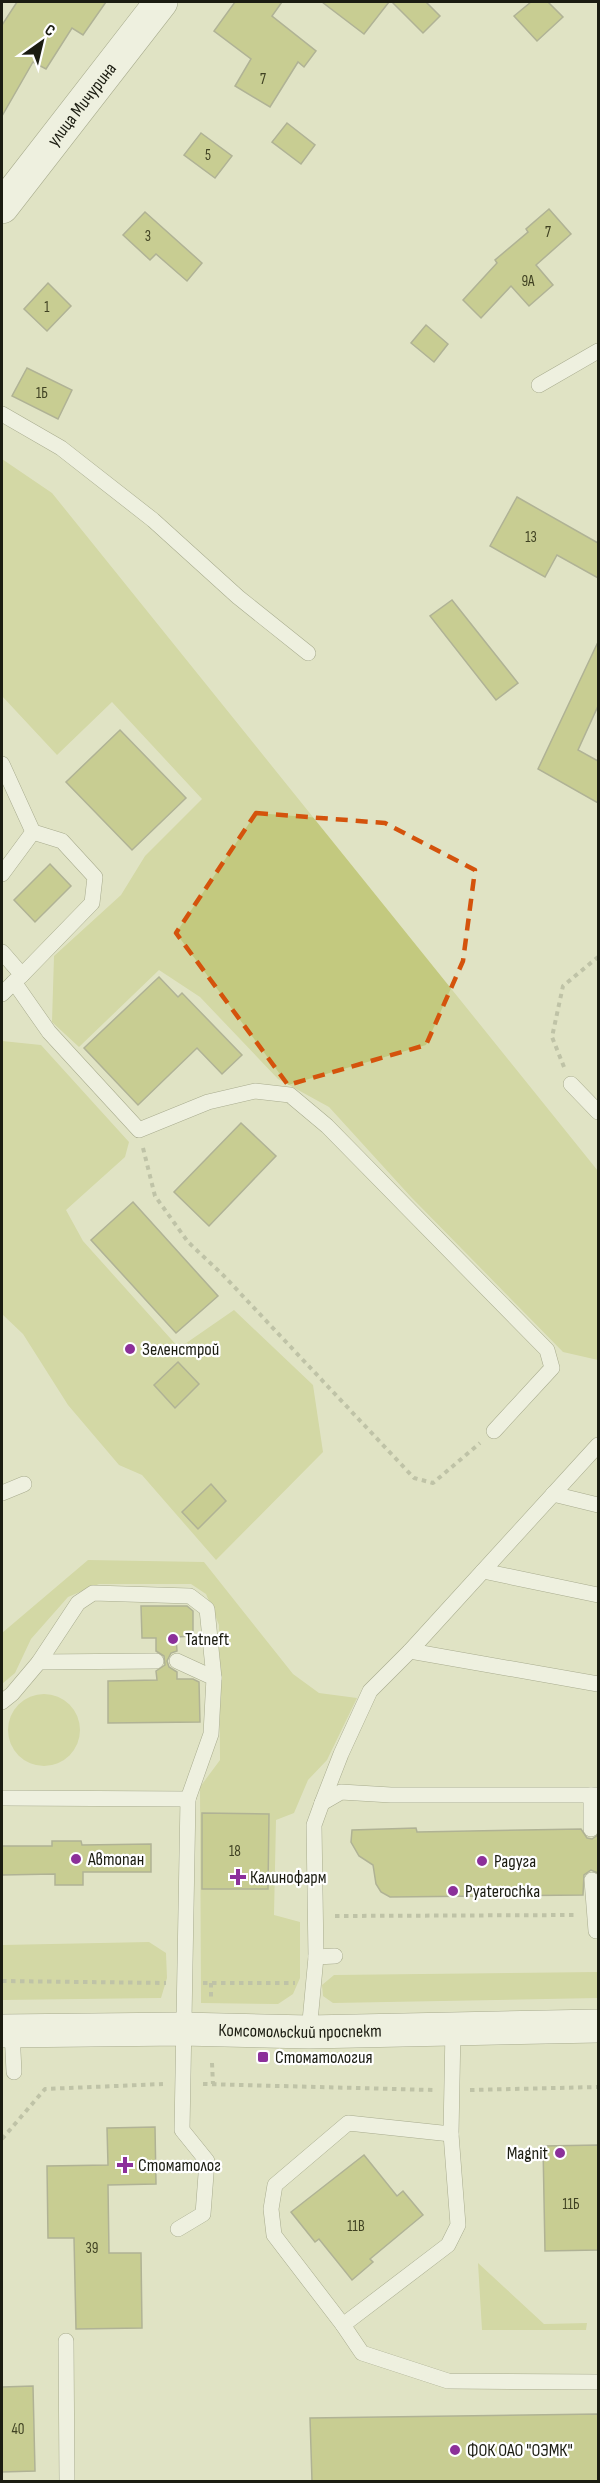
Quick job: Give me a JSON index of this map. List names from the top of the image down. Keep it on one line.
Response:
{"streets":{"main road":["улица Мичурина","Комсомольский проспект"]},"places":{"other":["Зеленстрой","Tatneft","Автопан","Радуга","Pyaterochka","Magnit","ФОК ОАО \"ОЭМК\""],"health":["Калинофарм","Стоматолог"],"transit":["Стоматология"]},"house_numbers":["7","5","7","3","9А","1","1Б","13","18","11Б","11В","39","40"],"north":"top right"}
